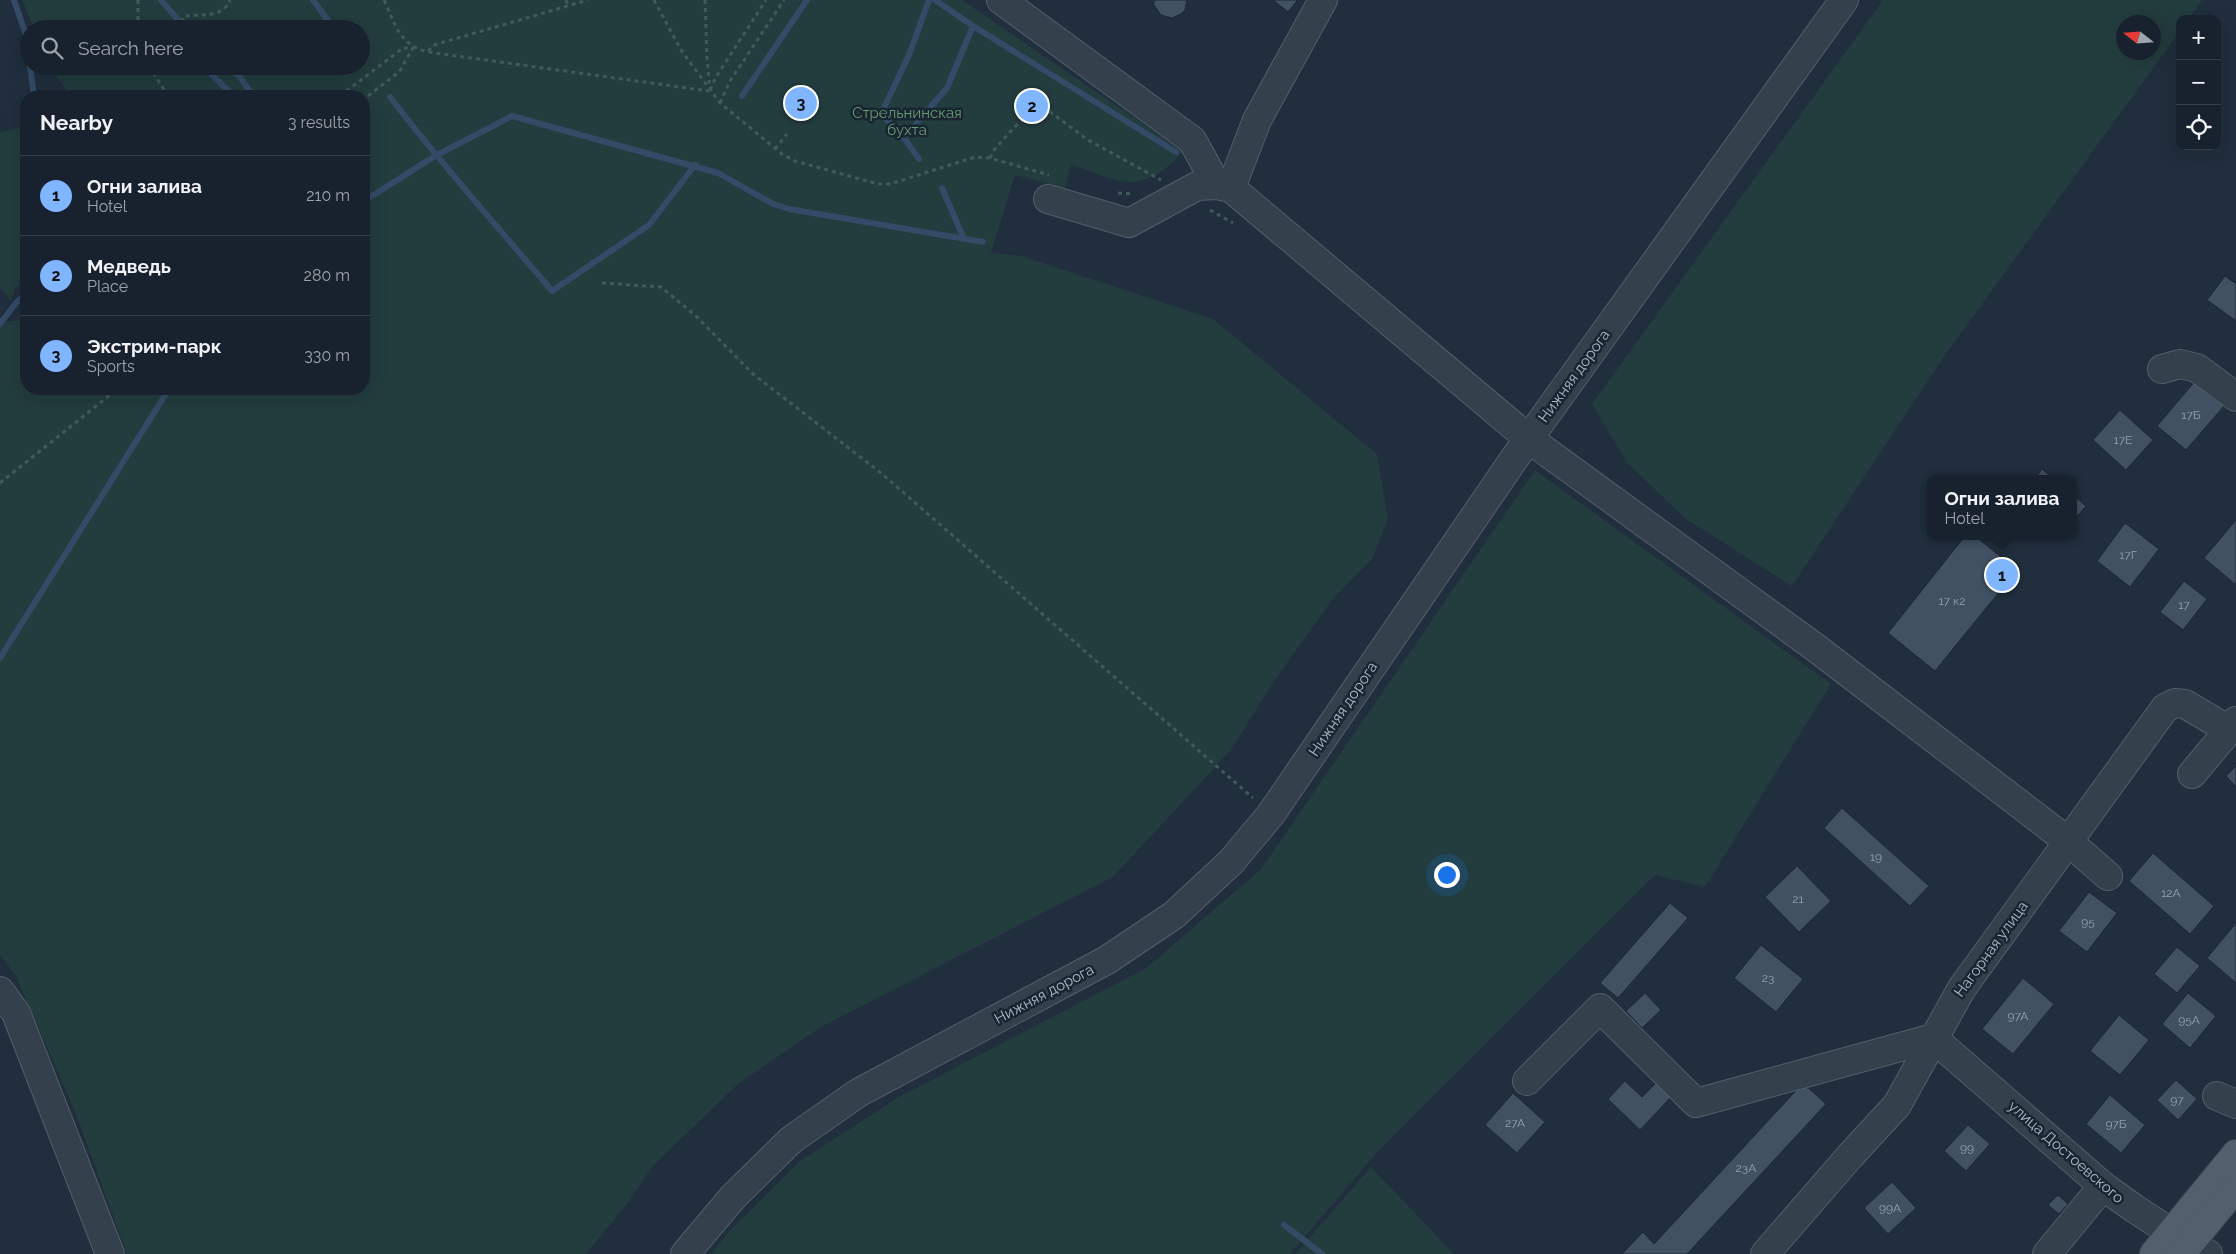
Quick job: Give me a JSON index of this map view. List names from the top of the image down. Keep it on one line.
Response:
{"streets":{"street":["Нижняя дорога","Нагорная улица","улица Достоевского"]},"crossings":[["Нагорная улица","улица Достоевского"]],"parks":["Стрельнинская бухта"],"house_numbers":["17Б","17Е","17Г","17 к2","17","19","12А","21","95","23","97А","95А","97","27А","97Б","99","23А","99А"],"north":"left","page":{"map_buttons":["+","−"],"search":"Search here","pins":["3","2","1"],"heading":["Nearby","3 results"],"list":[{"mark":"1","name":"Огни залива","note":"Hotel","value":"210 m"},{"mark":"2","name":"Медведь","note":"Place","value":"280 m"},{"mark":"3","name":"Экстрим-парк","note":"Sports","value":"330 m"}],"popup":["Огни залива","Hotel"]}}
